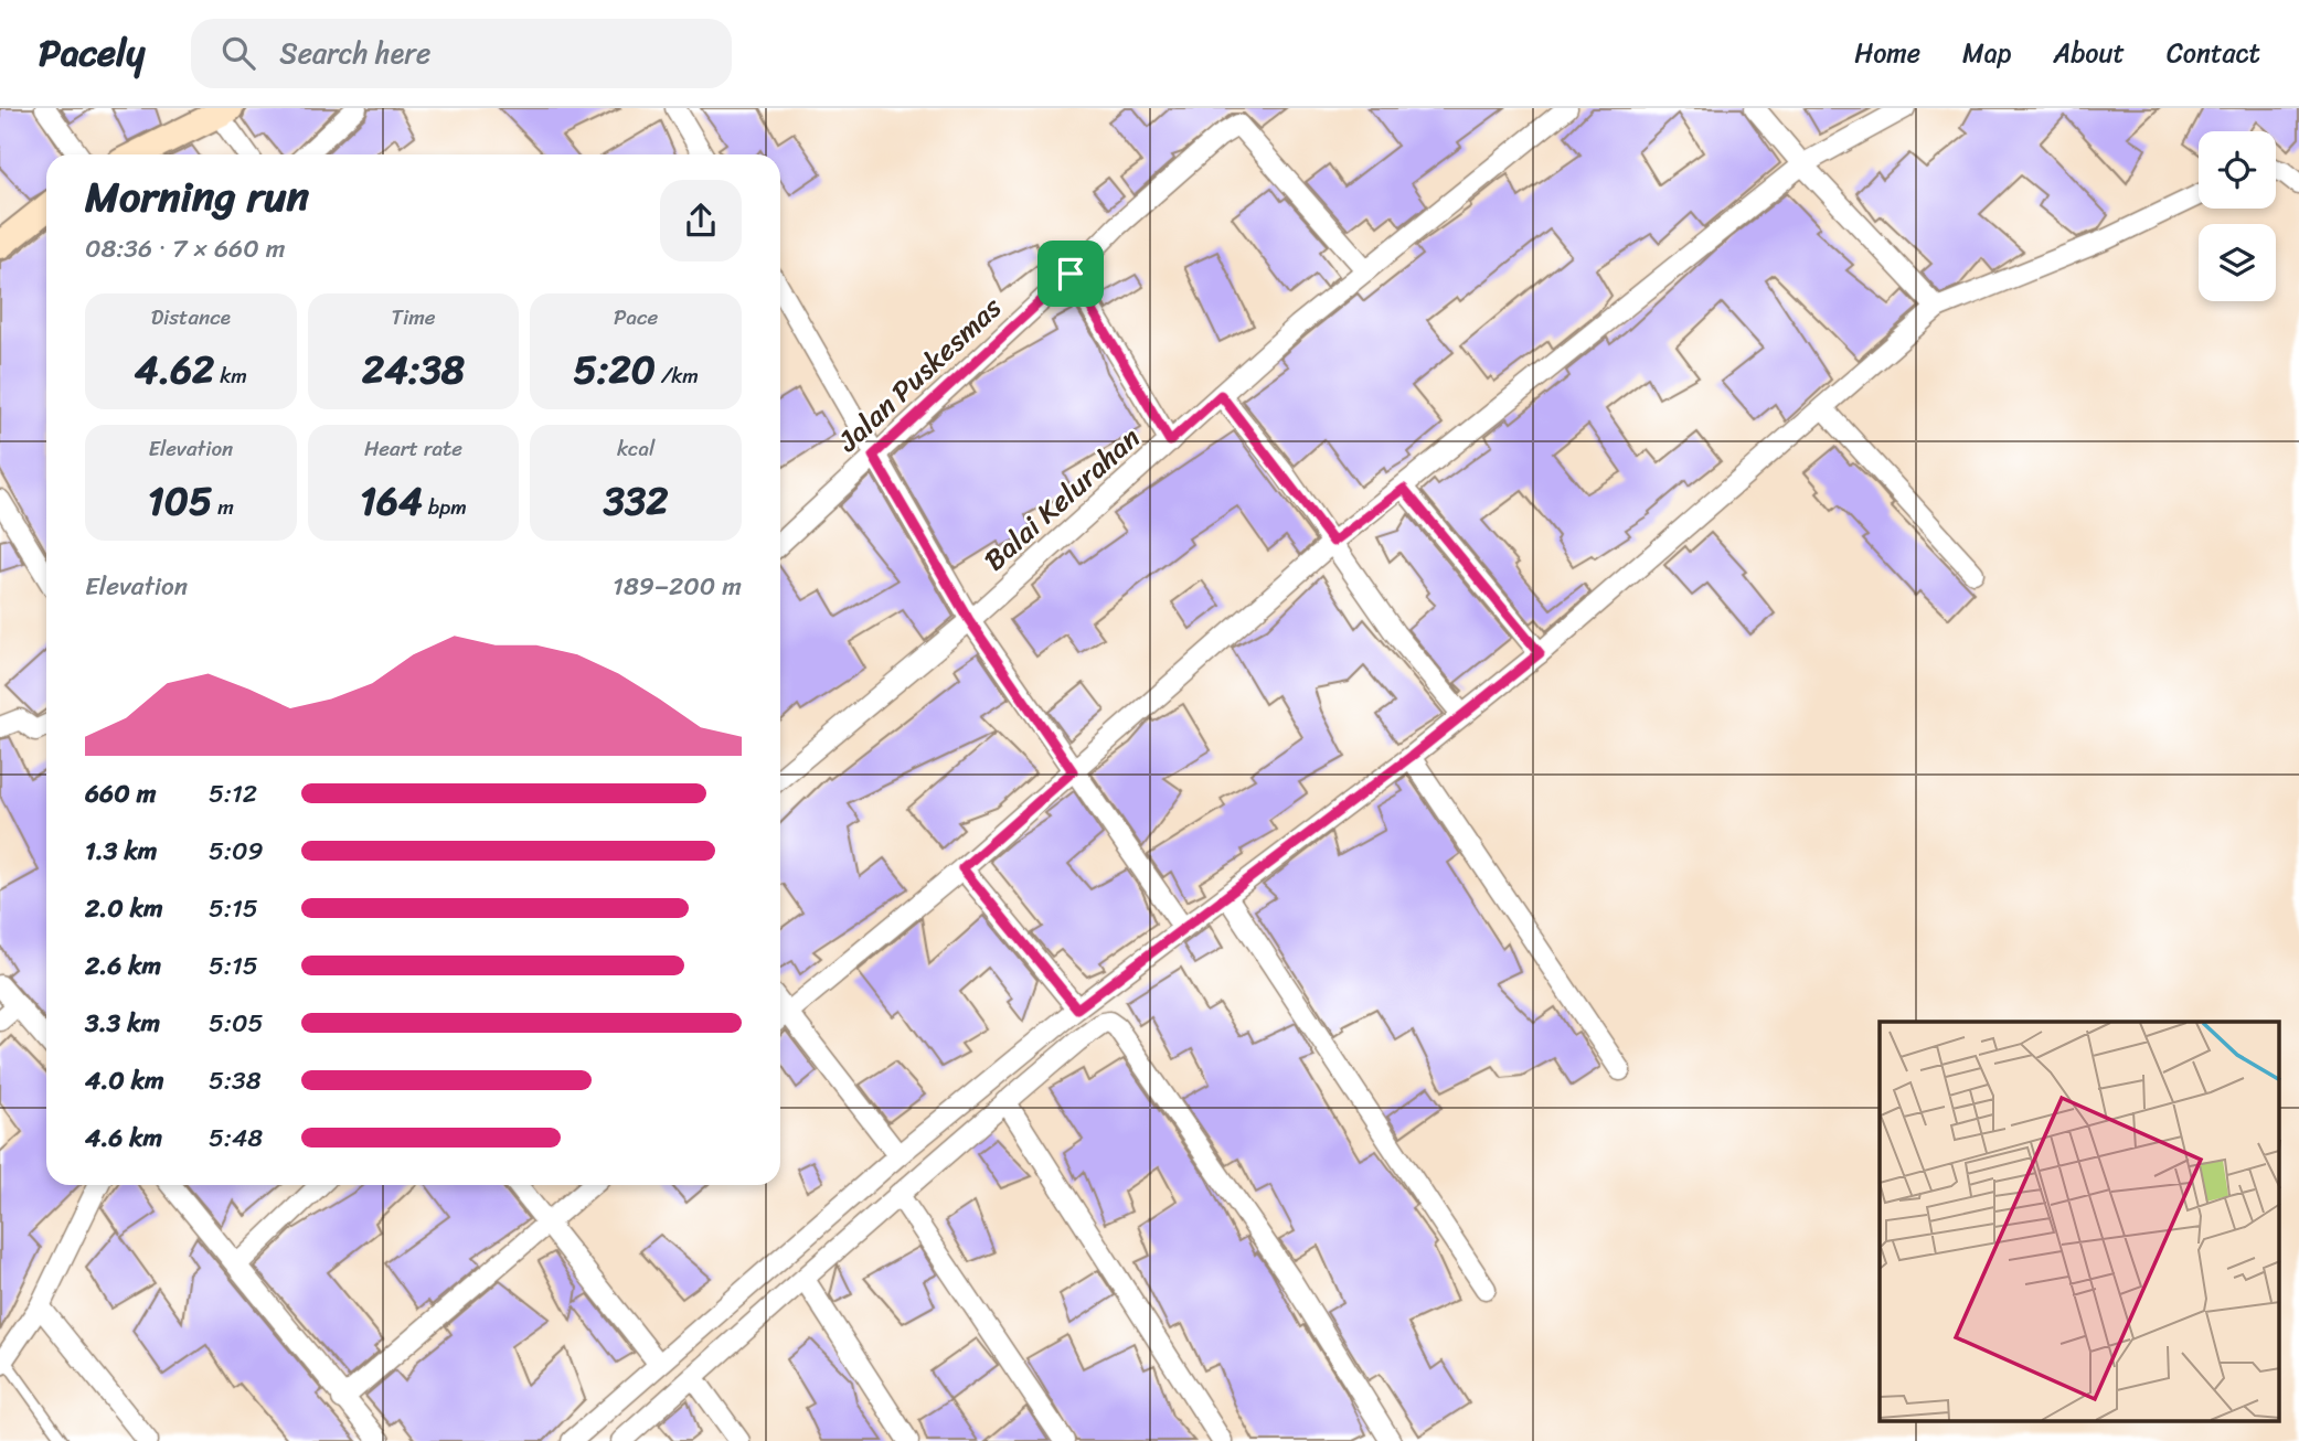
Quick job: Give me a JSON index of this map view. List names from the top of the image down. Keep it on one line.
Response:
{"streets":{"street":["Jalan Puskesmas","Balai Kelurahan"]},"crossings":[["Jalan Puskesmas","Balai Kelurahan"]],"page":{"header":"Pacely","search":"Search here","nav":["Home","Map","About","Contact"],"heading":["Morning run","08:36 · 7 × 660 m"],"stats":[["Distance","4.62 km"],["Time","24:38"],["Pace","5:20 /km"],["Elevation","105 m"],["Heart rate","164 bpm"],["kcal","332"]],"chart":["Elevation","189–200 m"],"list":[{"name":"660 m","note":"5:12"},{"name":"1.3 km","note":"5:09"},{"name":"2.0 km","note":"5:15"},{"name":"2.6 km","note":"5:15"},{"name":"3.3 km","note":"5:05"},{"name":"4.0 km","note":"5:38"},{"name":"4.6 km","note":"5:48"}]}}
